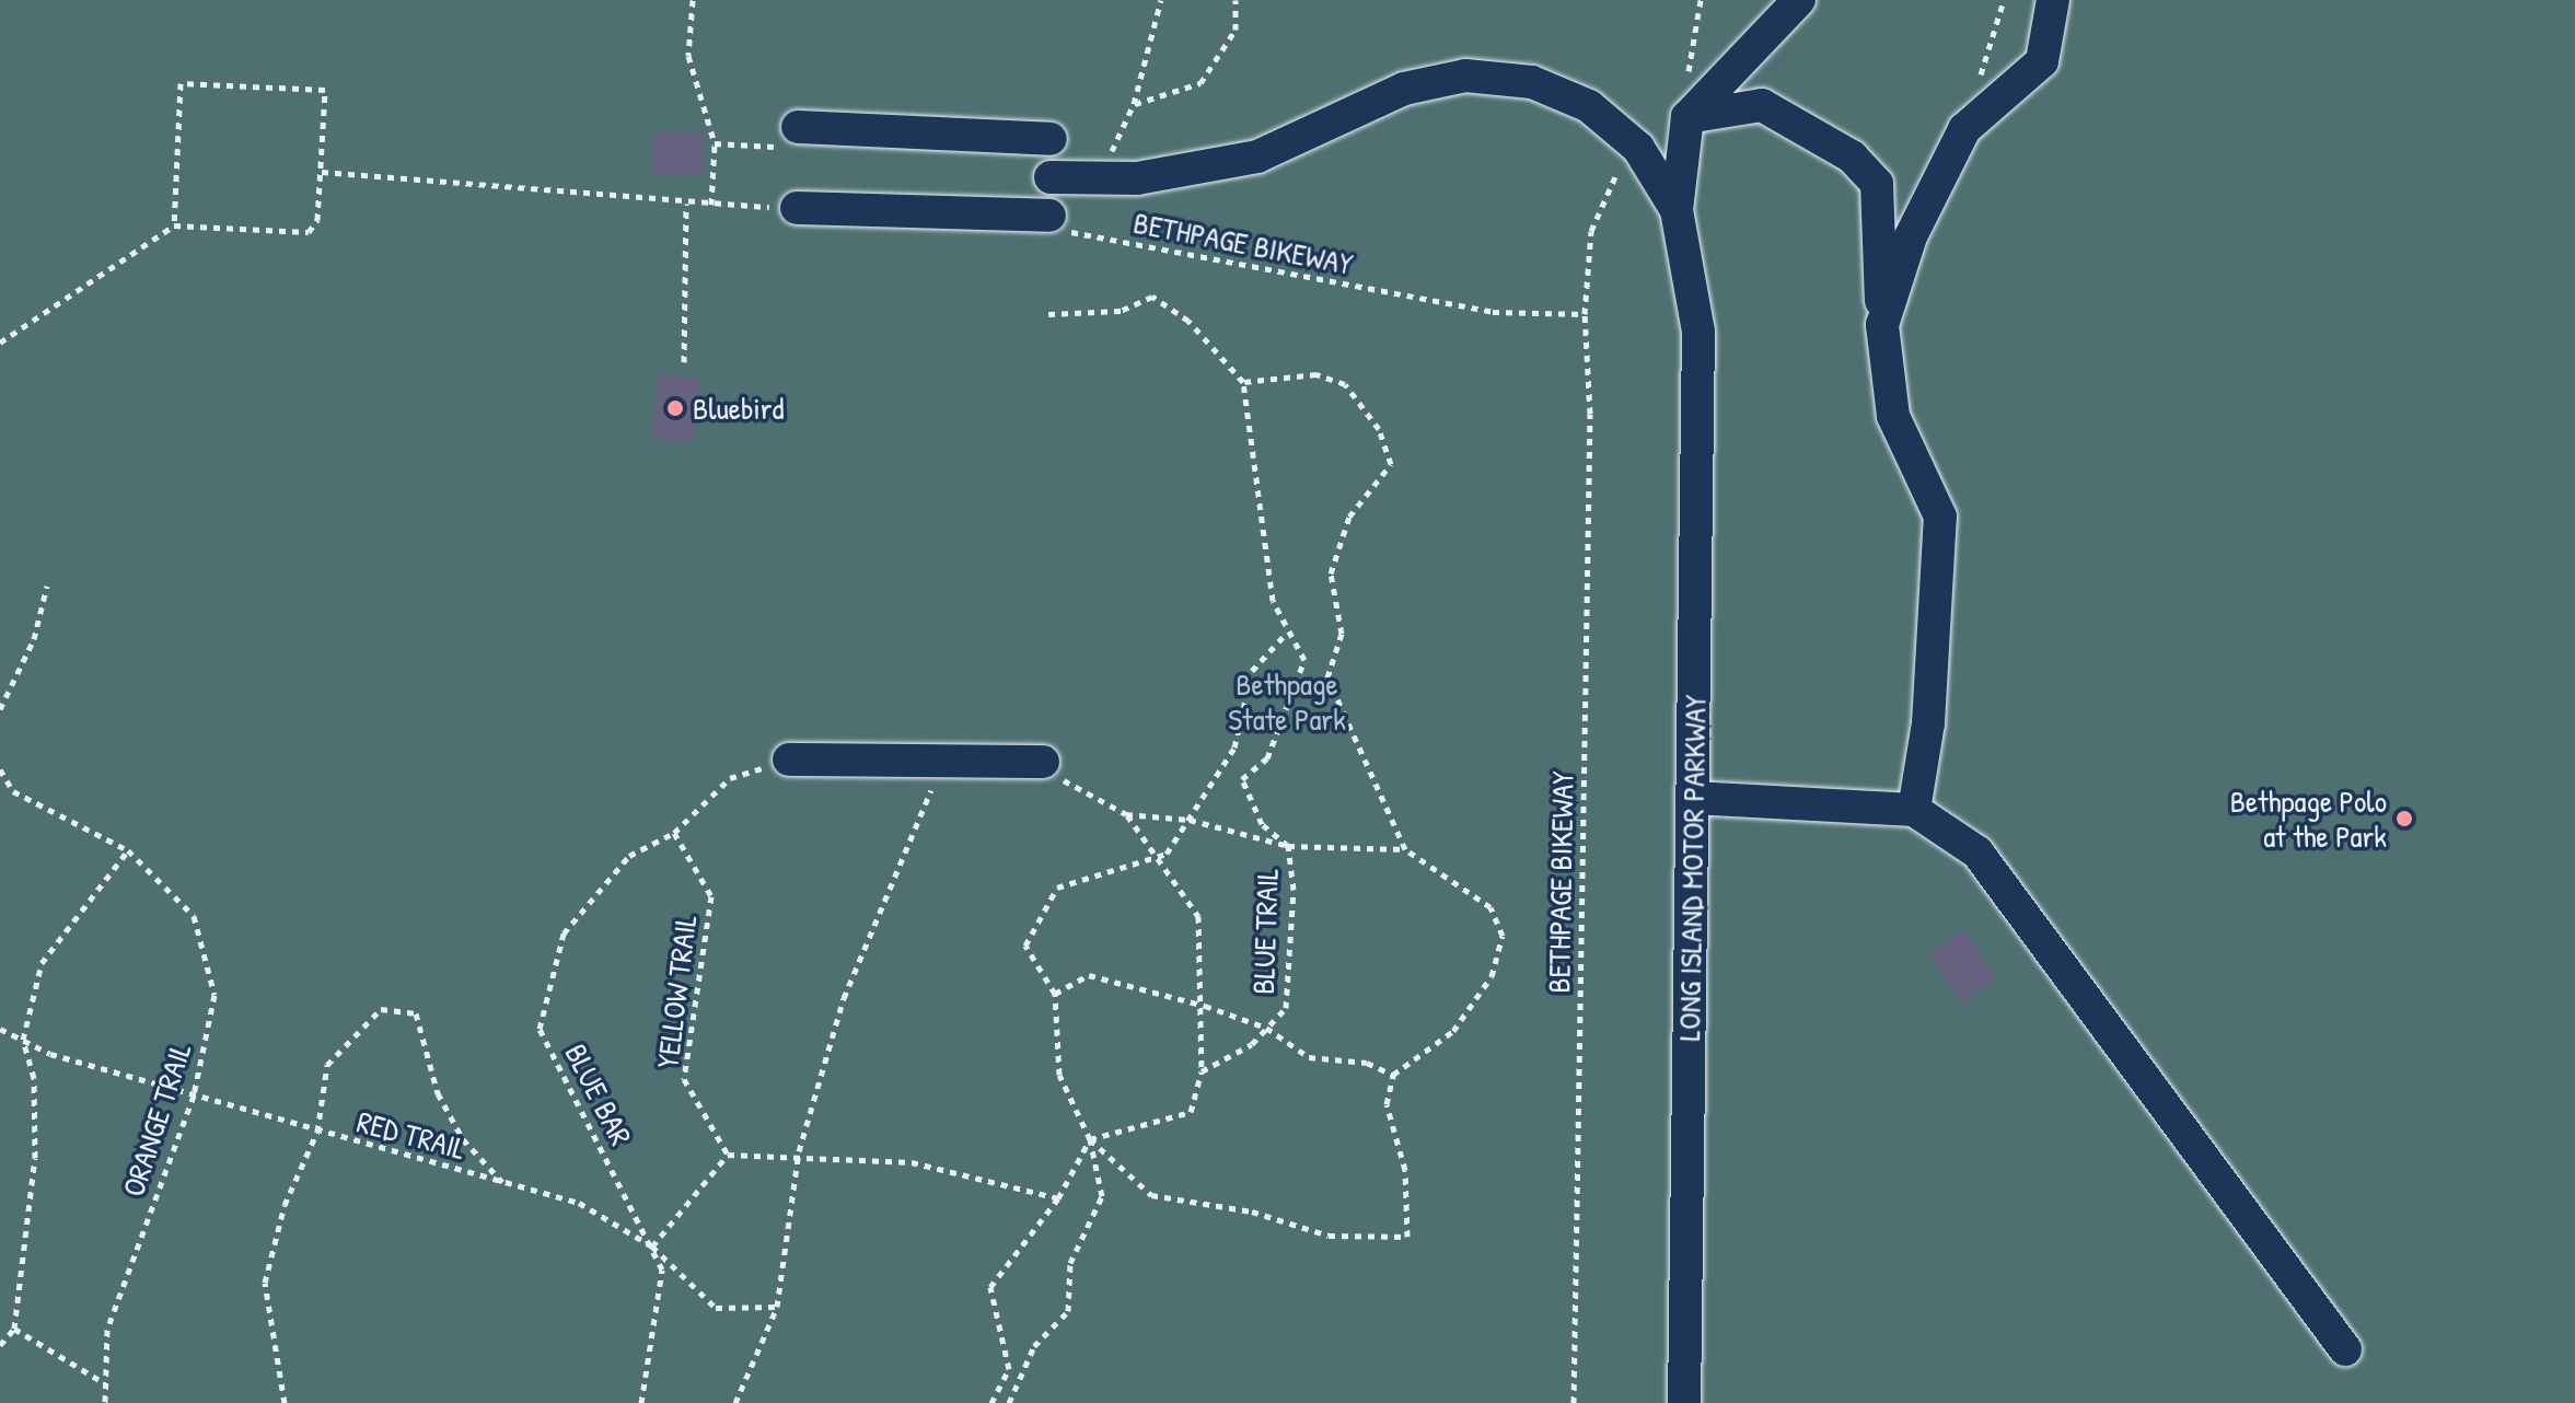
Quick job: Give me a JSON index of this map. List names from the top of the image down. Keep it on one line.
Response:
{"streets":{"street":["LONG ISLAND MOTOR PARKWAY"],"path":["BETHPAGE BIKEWAY","BLUE TRAIL","YELLOW TRAIL","BLUE BAR","ORANGE TRAIL","RED TRAIL"]},"crossings":[["YELLOW TRAIL","BLUE BAR"],["BLUE BAR","RED TRAIL"],["ORANGE TRAIL","RED TRAIL"]],"parks":["Bethpage State Park"],"places":["Bluebird","Bethpage Polo at the Park"]}
